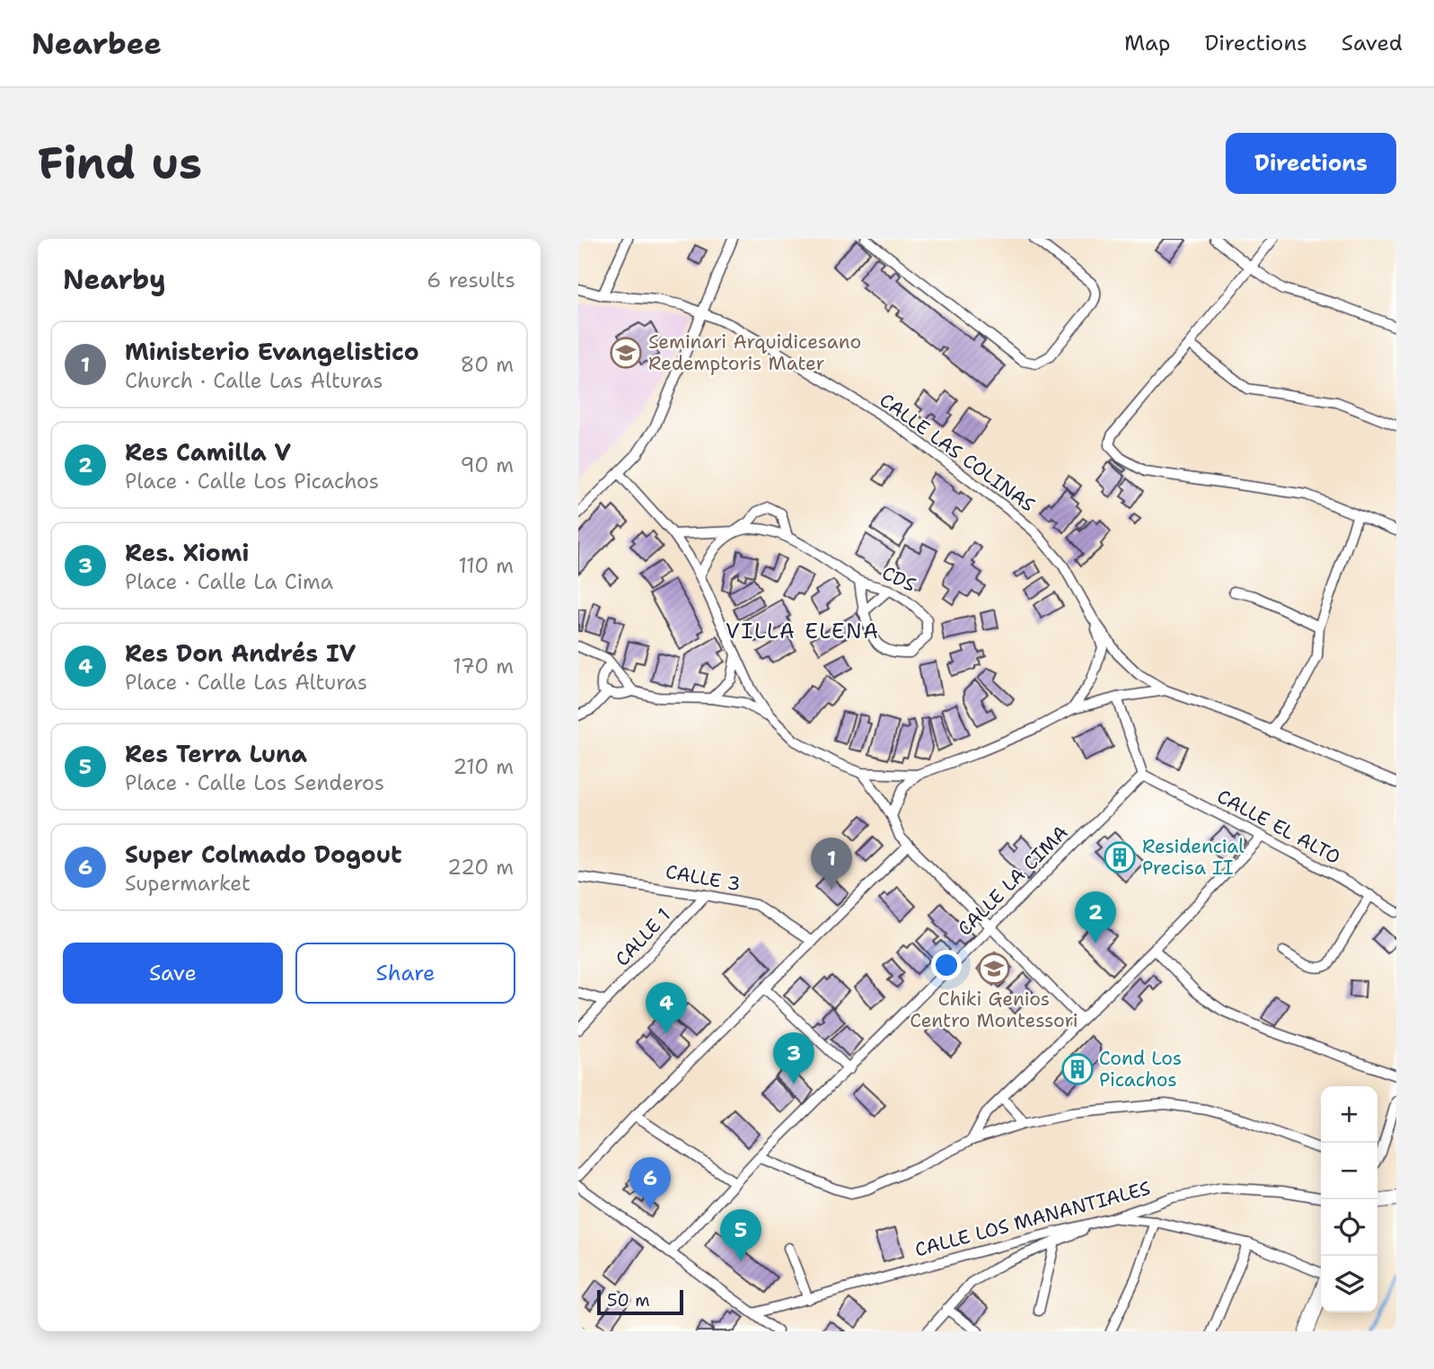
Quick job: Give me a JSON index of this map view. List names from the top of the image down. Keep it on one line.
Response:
{"streets":{"street":["CALLE LAS COLINAS","CDS","CALLE EL ALTO","CALLE 3","CALLE LA CIMA","CALLE 1","CALLE LOS MANANTIALES"]},"crossings":[["CALLE EL ALTO","CALLE LA CIMA"],["CALLE 3","CALLE 1"]],"districts":["VILLA ELENA"],"places":{"school or university":["Seminari Arquidicesano Redemptoris Mater","Chiki Genios Centro Montessori"],"building":["Residencial Precisa II","Cond Los Picachos"]},"scale_bar":"50 m","page":{"header":"Nearbee","nav":["Map","Directions","Saved"],"buttons":["Directions",["Save","Share"]],"title":"Find us","heading":["Nearby","6 results"],"list":[{"mark":"1","name":"Ministerio Evangelistico","note":"Church · Calle Las Alturas","value":"80 m"},{"mark":"2","name":"Res Camilla V","note":"Place · Calle Los Picachos","value":"90 m"},{"mark":"3","name":"Res. Xiomi","note":"Place · Calle La Cima","value":"110 m"},{"mark":"4","name":"Res Don Andrés IV","note":"Place · Calle Las Alturas","value":"170 m"},{"mark":"5","name":"Res Terra Luna","note":"Place · Calle Los Senderos","value":"210 m"},{"mark":"6","name":"Super Colmado Dogout","note":"Supermarket","value":"220 m"}],"pins":["1","2","4","3","6","5"],"map_buttons":["+","−"],"scale":"50 m"}}
